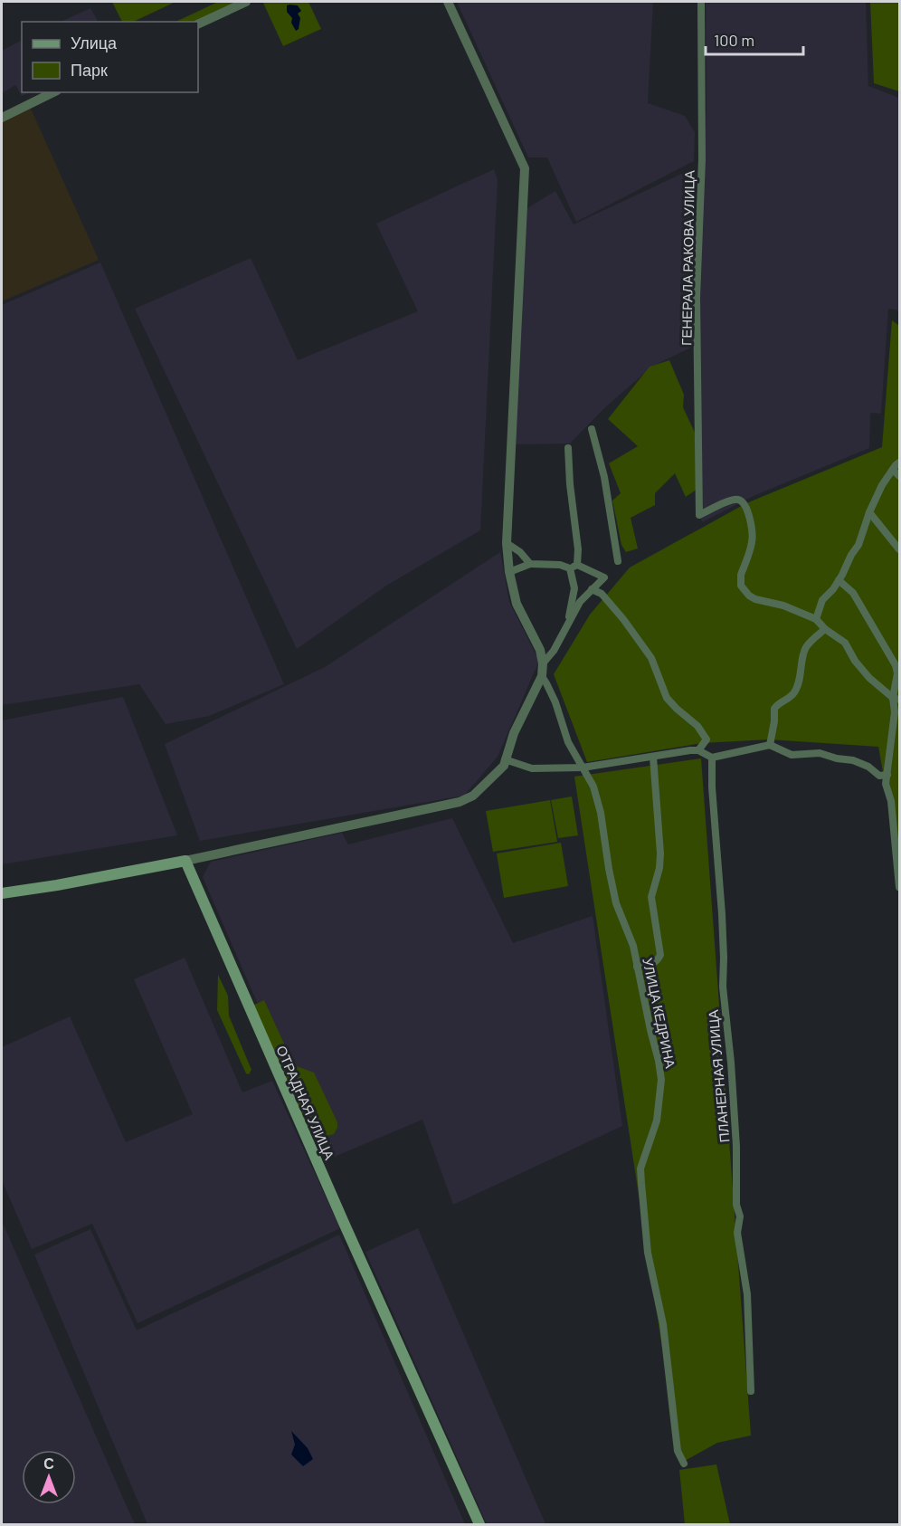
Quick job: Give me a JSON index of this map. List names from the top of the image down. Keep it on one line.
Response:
{"streets":{"main road":["ОТРАДНАЯ УЛИЦА"],"street":["ГЕНЕРАЛА РАКОВА УЛИЦА","УЛИЦА КЕДРИНА","ПЛАНЕРНАЯ УЛИЦА"]},"legend":["Улица","Парк"],"scale_bar":"100 m","north":"top"}
